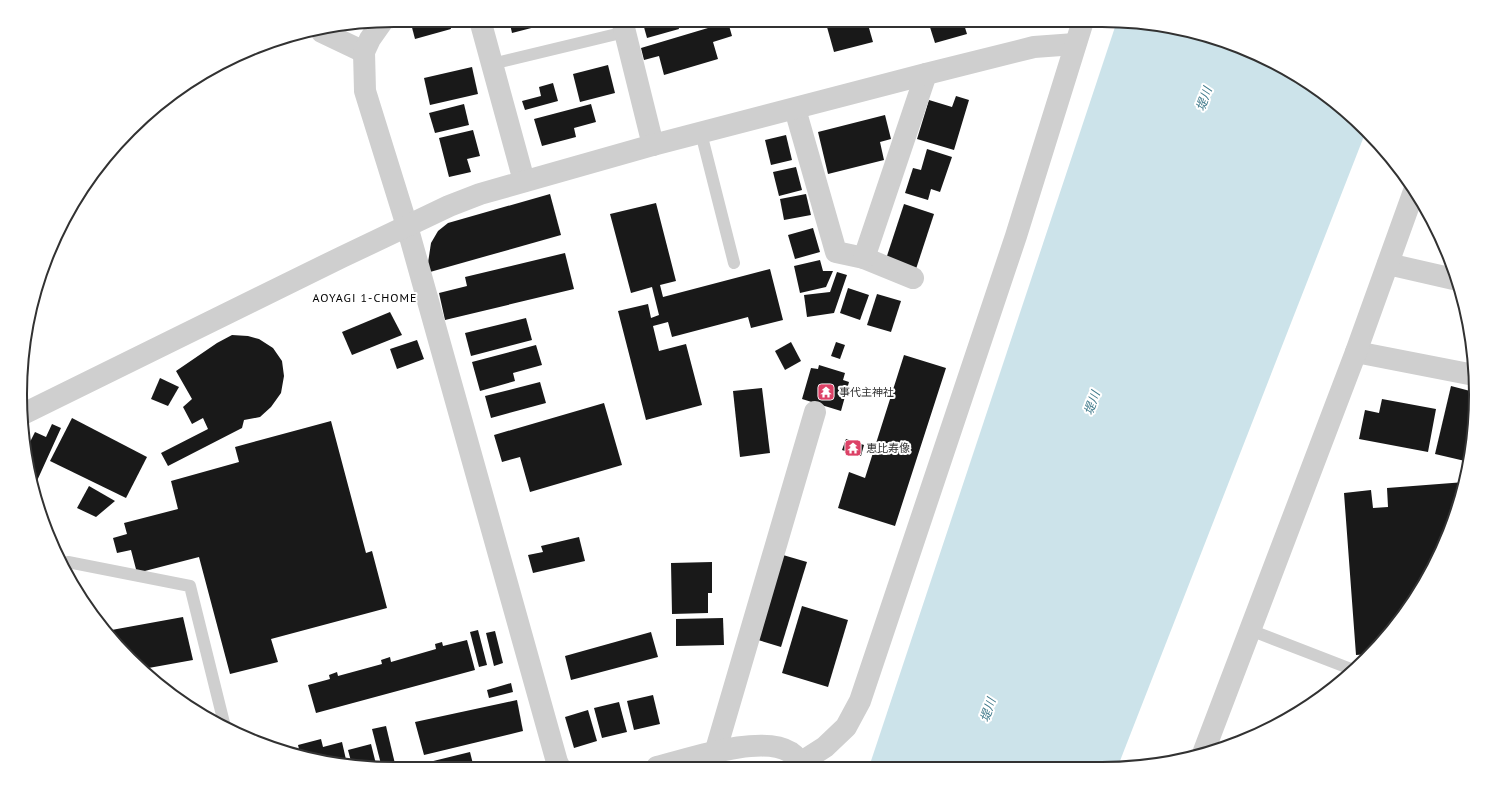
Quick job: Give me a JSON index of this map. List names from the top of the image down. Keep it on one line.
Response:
{"districts":["AOYAGI 1-CHOME"],"water":["堤川"],"places":{"temple":["事代主神社","恵比寿像"]}}
